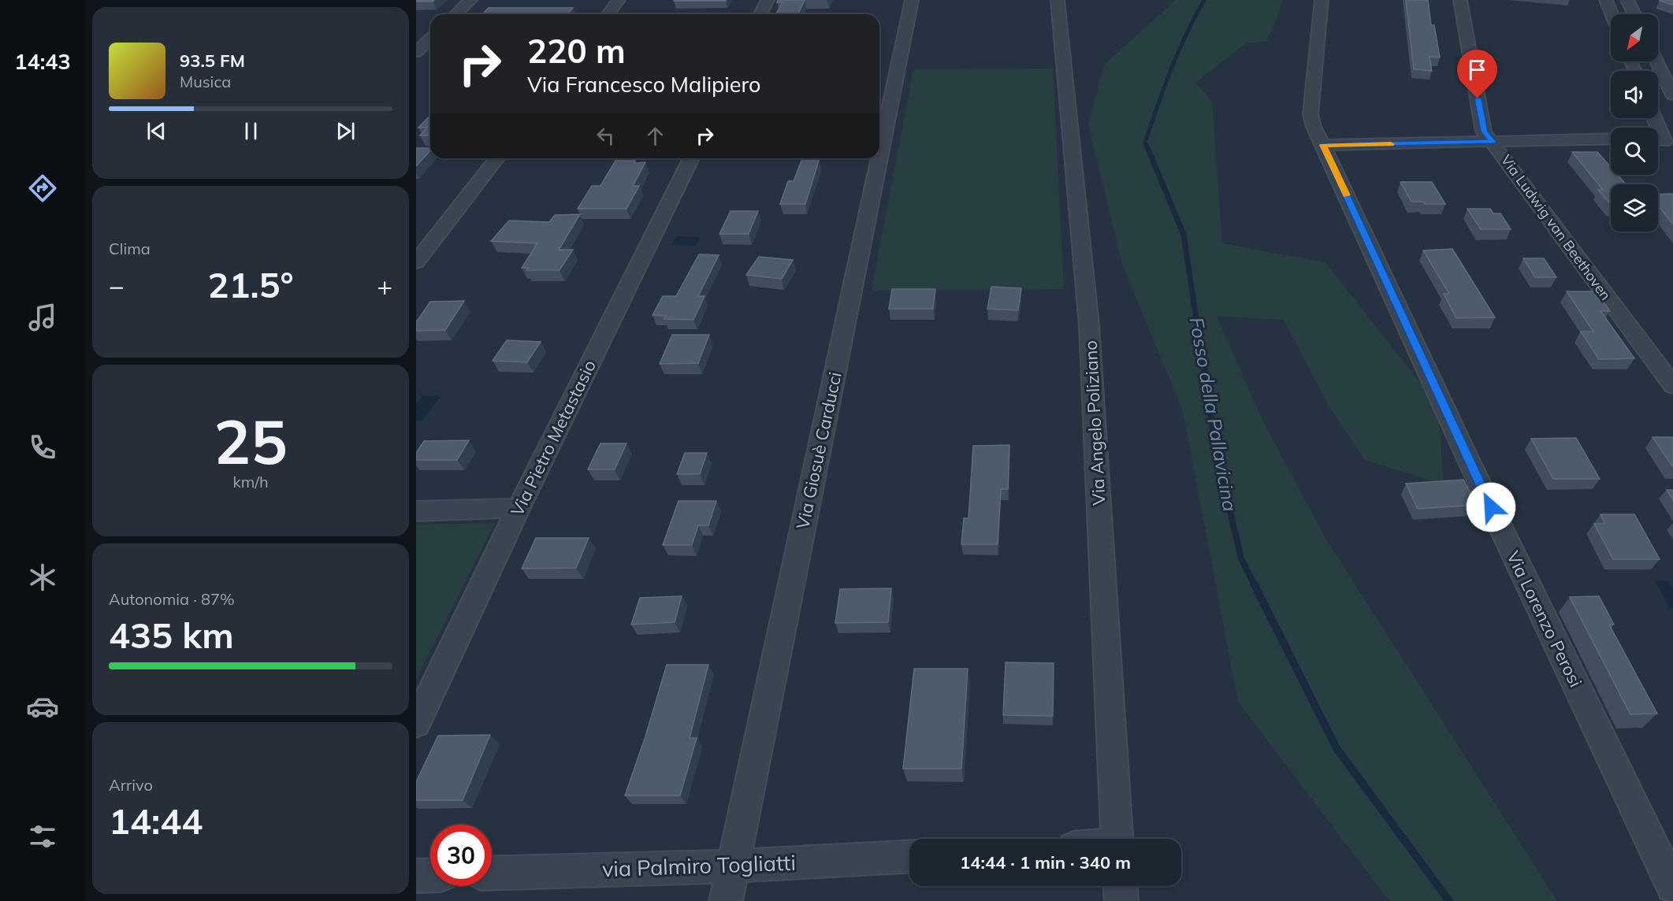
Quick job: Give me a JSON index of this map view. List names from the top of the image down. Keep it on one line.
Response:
{"streets":{"street":["Via Ludwig van Beethoven","Via Angelo Poliziano","Via Pietro Metastasio","Via Giosuè Carducci","Via Lorenzo Perosi","via Palmiro Togliatti"]},"crossings":[["Via Giosuè Carducci","via Palmiro Togliatti"]],"water":["Fosso della Pallavicina"],"north":"bottom left","page":{"tabs":"14:43","turn":["220 m","Via Francesco Malipiero"],"song":["93.5 FM","Musica"],"tile":["Clima",["25","km/h"],["Autonomia · 87%","435 km"],["Arrivo","14:44"]],"heat":["−","21.5°","+"],"limit":"30","trip":"14:44 · 1 min · 340 m"}}
